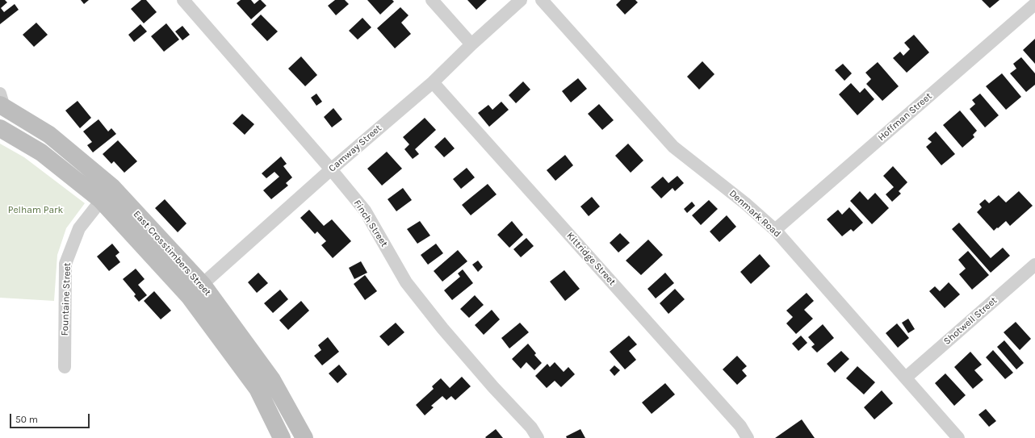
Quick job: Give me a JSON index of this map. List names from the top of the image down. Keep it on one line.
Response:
{"streets":{"main road":["East Crosstimbers Street"],"street":["Hoffman Street","Camway Street","Denmark Road","Finch Street","Kittridge Street","Fountaine Street","Shotwell Street"]},"crossings":[["Hoffman Street","Denmark Road"],["Camway Street","Finch Street"],["Camway Street","East Crosstimbers Street"],["Camway Street","Kittridge Street"],["Denmark Road","Shotwell Street"],["East Crosstimbers Street","Fountaine Street"]],"parks":["Pelham Park"],"scale_bar":"50 m"}
